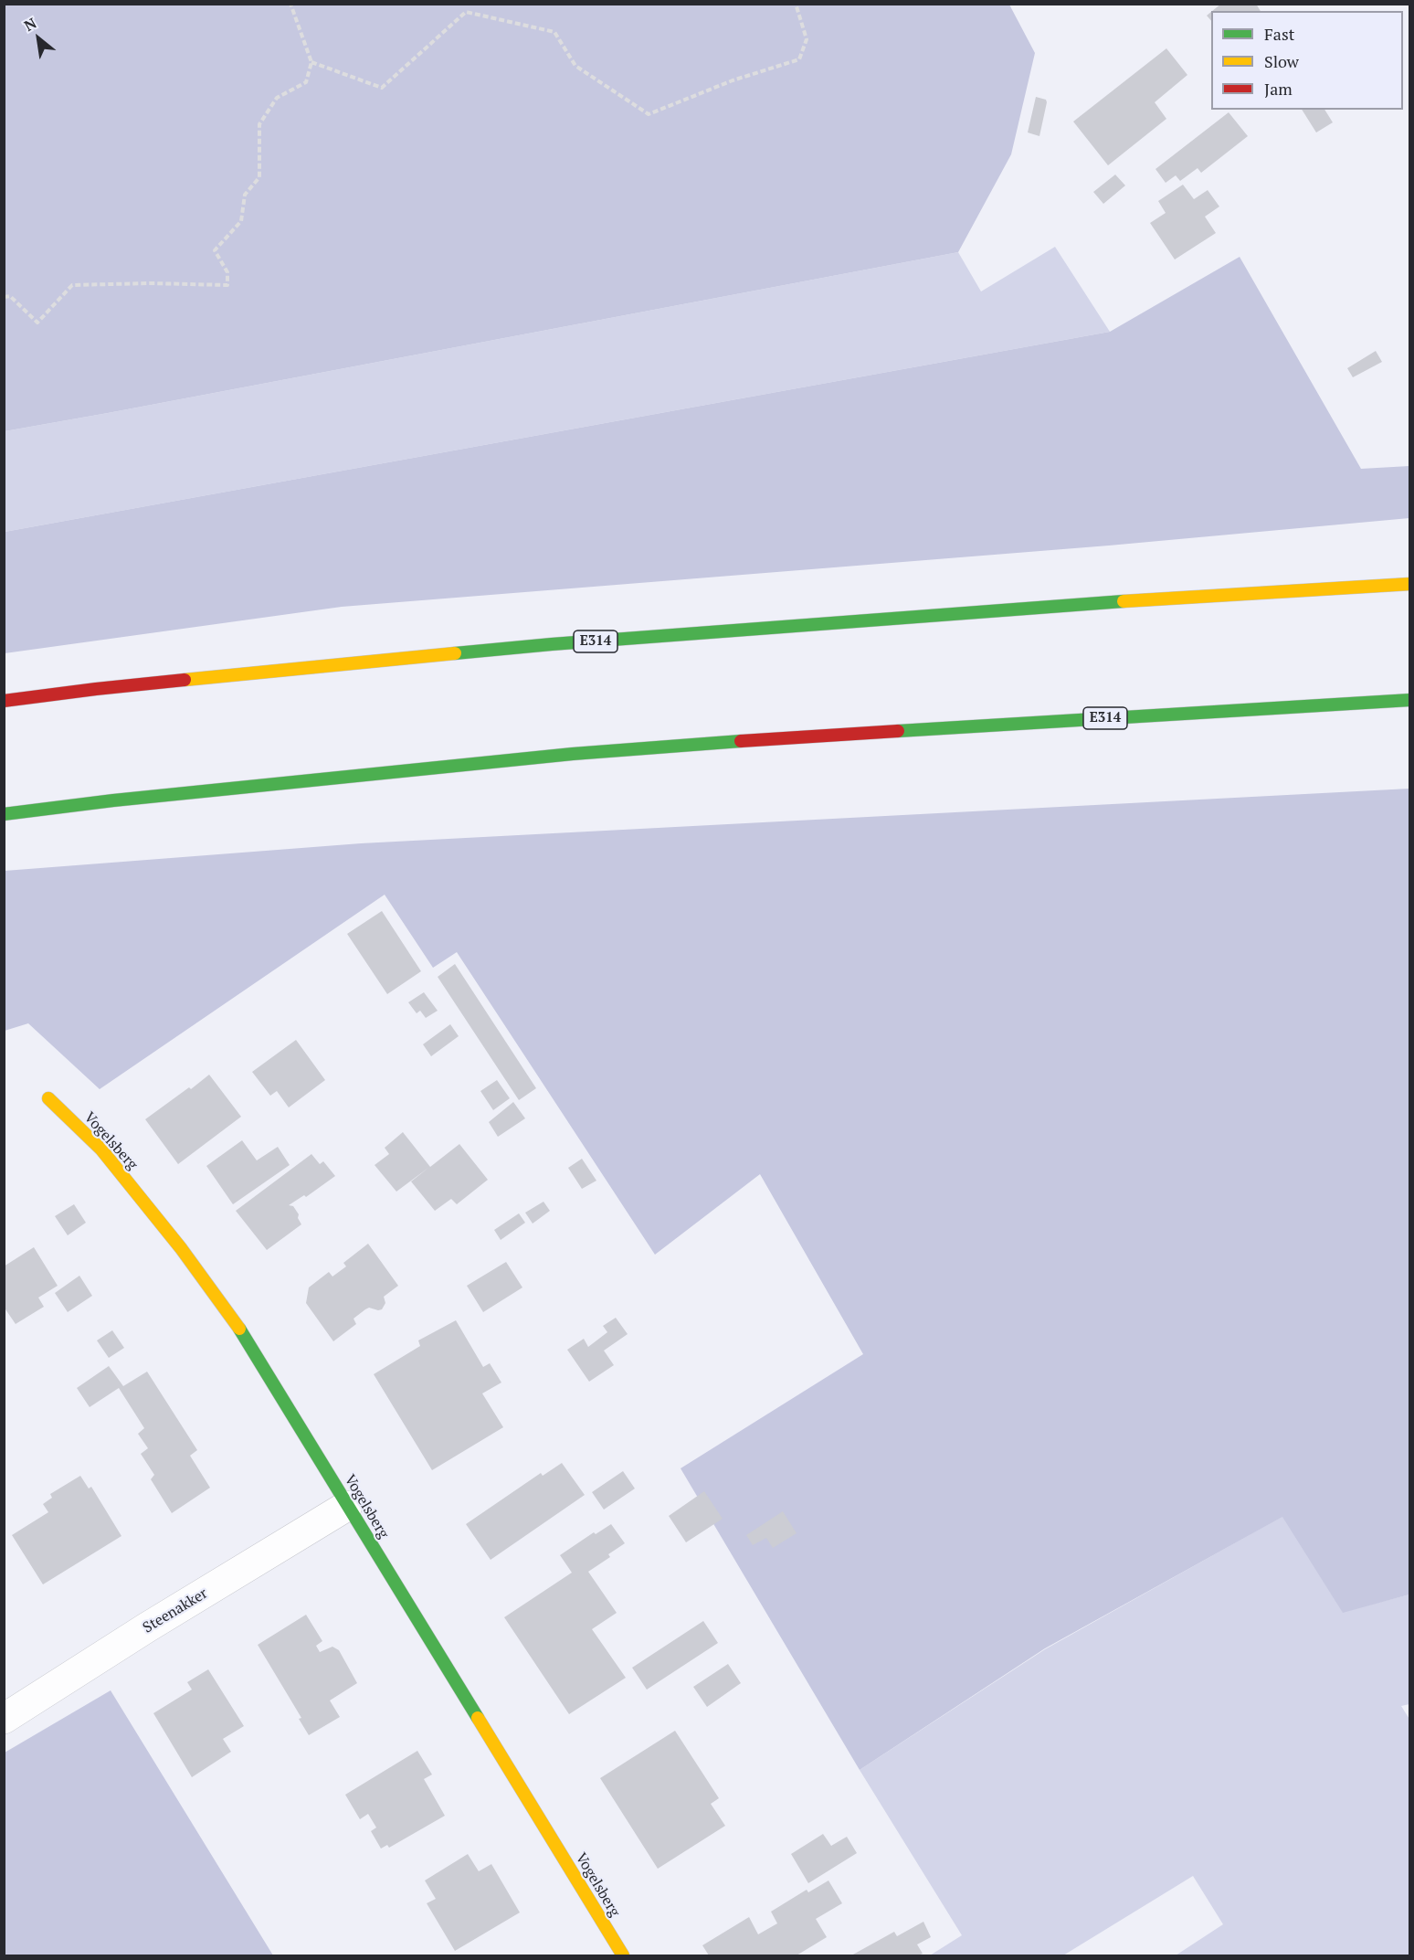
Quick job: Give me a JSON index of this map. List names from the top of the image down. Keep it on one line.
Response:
{"streets":{"main road":["E314","Vogelsberg"],"street":["Steenakker"]},"crossings":[["Vogelsberg","Steenakker"]],"legend":["Fast","Slow","Jam"],"north":"top left"}
